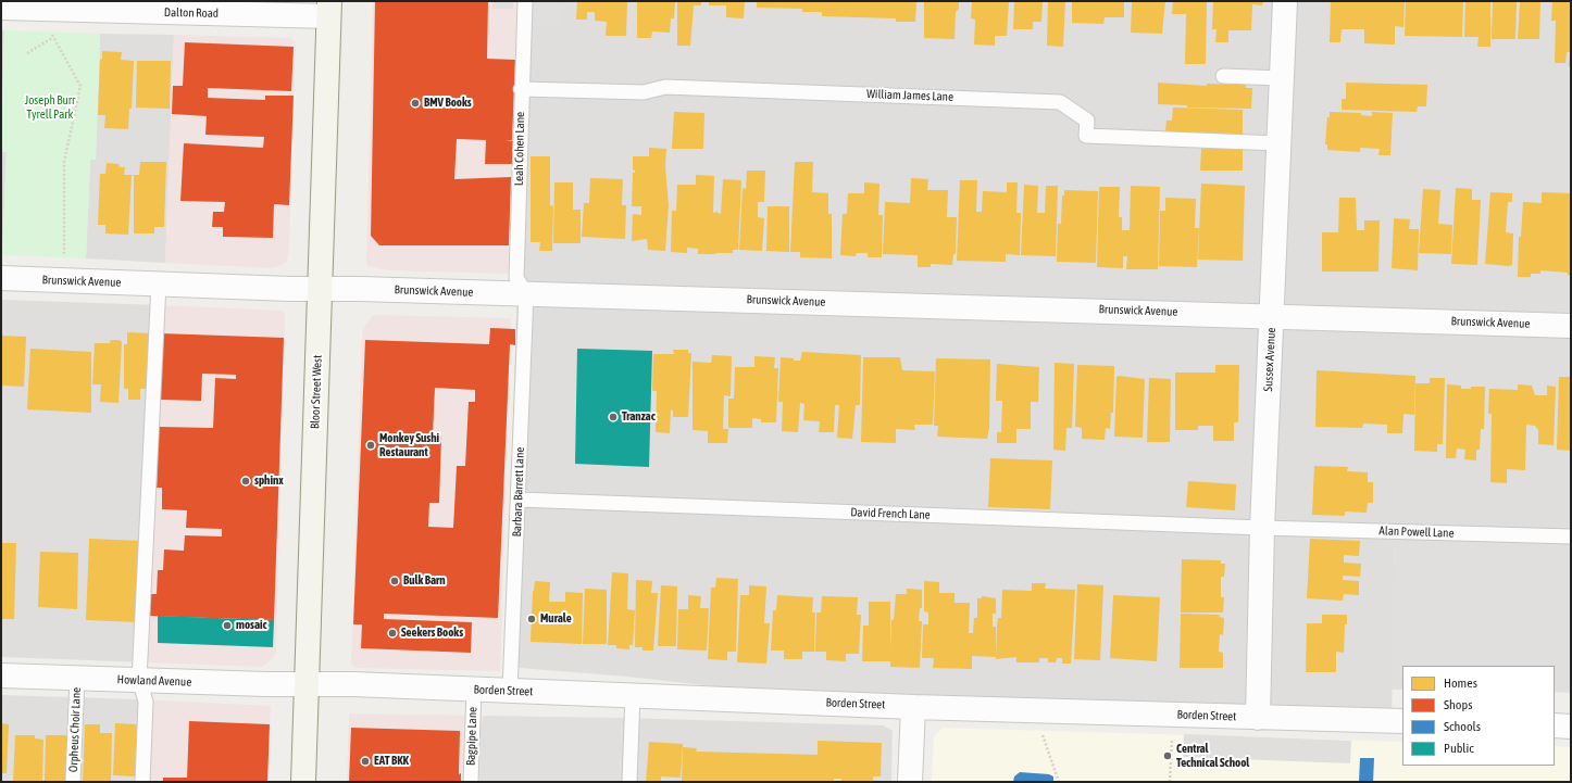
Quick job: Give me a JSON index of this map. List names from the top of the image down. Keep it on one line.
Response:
{"streets":{"main road":["Bloor Street West"],"street":["Dalton Road","Brunswick Avenue","Sussex Avenue","Howland Avenue","Borden Street"],"lane":["William James Lane","Leah Cohen Lane","Barbara Barrett Lane","David French Lane","Alan Powell Lane","Orpheus Choir Lane","Bagpipe Lane"]},"crossings":[["Dalton Road","Bloor Street West"],["William James Lane","Leah Cohen Lane"],["William James Lane","Sussex Avenue"],["Leah Cohen Lane","Brunswick Avenue"],["Leah Cohen Lane","Barbara Barrett Lane"],["Brunswick Avenue","Sussex Avenue"],["Brunswick Avenue","Bloor Street West"],["Brunswick Avenue","Barbara Barrett Lane"],["Sussex Avenue","David French Lane"],["Sussex Avenue","Alan Powell Lane"],["Sussex Avenue","Borden Street"],["Bloor Street West","Howland Avenue"],["Bloor Street West","Borden Street"],["Barbara Barrett Lane","David French Lane"],["Barbara Barrett Lane","Borden Street"],["David French Lane","Alan Powell Lane"],["Howland Avenue","Borden Street"],["Howland Avenue","Orpheus Choir Lane"],["Borden Street","Bagpipe Lane"]],"parks":["Joseph Burr Tyrell Park"],"places":["BMV Books","Tranzac","Monkey Sushi Restaurant","sphinx","Bulk Barn","Murale","mosaic","Seekers Books","Central Technical School","EAT BKK"],"legend":["Homes","Shops","Schools","Public"]}
